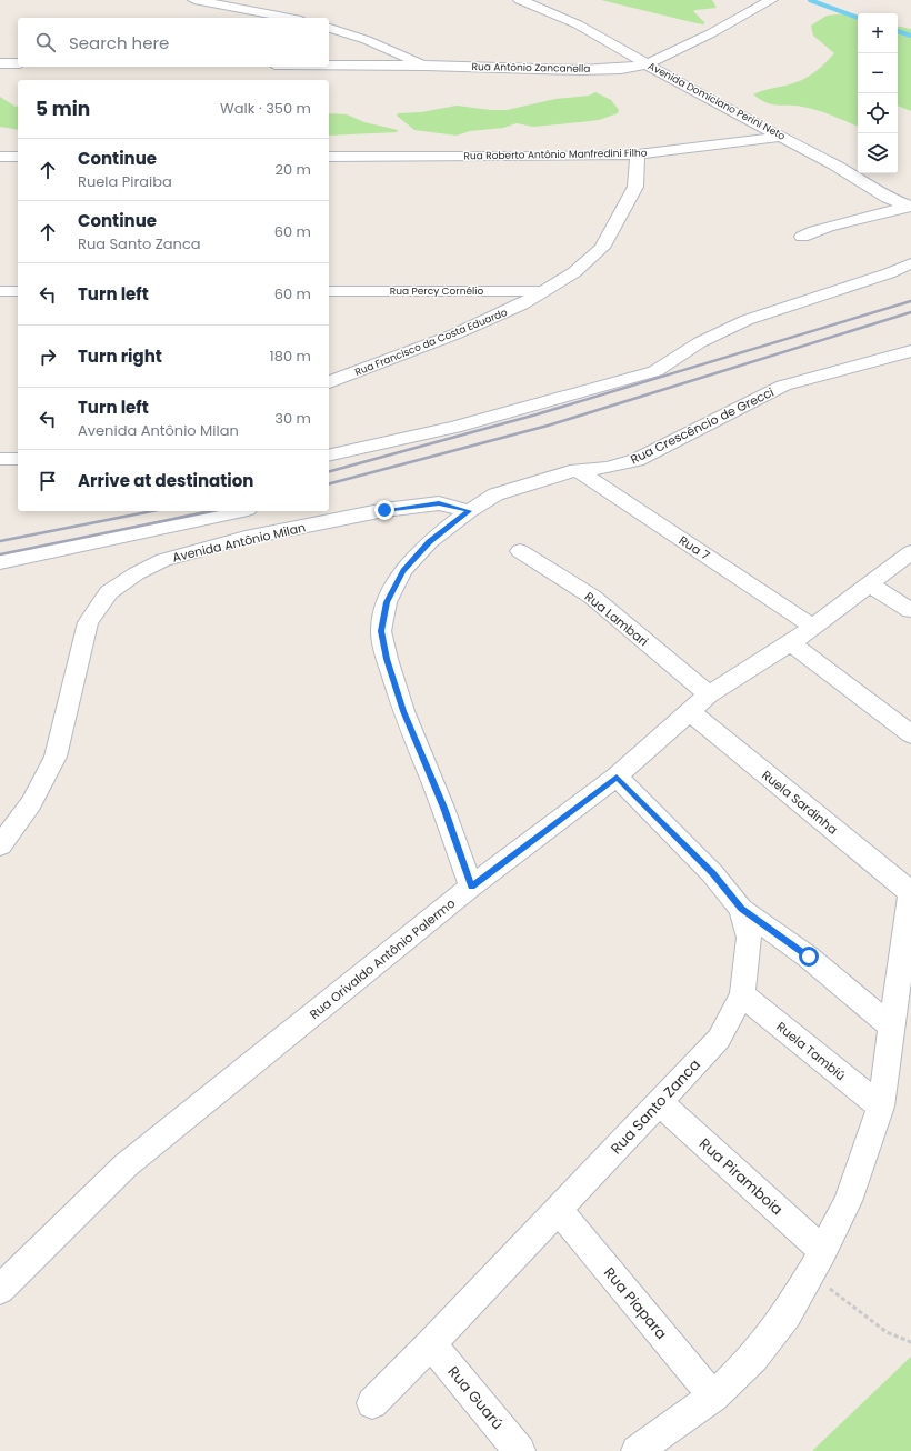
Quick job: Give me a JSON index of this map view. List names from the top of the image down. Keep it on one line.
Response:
{"streets":{"street":["Rua Antônio Zancanella","Avenida Domiciano Perini Neto","Rua Roberto Antônio Manfredini Filho","Rua Percy Cornélio","Rua Francisco da Costa Eduardo","Rua Crescêncio de Grecci","Avenida Antônio Milan","Rua 7","Rua Lambari","Ruela Sardinha","Rua Orivaldo Antônio Palermo","Ruela Tambiú","Rua Santo Zanca","Rua Piramboia","Rua Piapara","Rua Guarú"]},"crossings":[["Rua Antônio Zancanella","Avenida Domiciano Perini Neto"],["Avenida Domiciano Perini Neto","Rua Roberto Antônio Manfredini Filho"],["Rua Roberto Antônio Manfredini Filho","Rua Francisco da Costa Eduardo"],["Rua Percy Cornélio","Rua Francisco da Costa Eduardo"],["Rua Crescêncio de Grecci","Avenida Antônio Milan"],["Rua Crescêncio de Grecci","Rua 7"],["Rua Crescêncio de Grecci","Rua Orivaldo Antônio Palermo"],["Rua 7","Rua Orivaldo Antônio Palermo"],["Rua Lambari","Rua Orivaldo Antônio Palermo"],["Ruela Sardinha","Rua Orivaldo Antônio Palermo"],["Rua Orivaldo Antônio Palermo","Rua Santo Zanca"],["Ruela Tambiú","Rua Santo Zanca"],["Rua Santo Zanca","Rua Piramboia"],["Rua Santo Zanca","Rua Piapara"],["Rua Santo Zanca","Rua Guarú"]],"page":{"map_buttons":["+","−"],"search":"Search here","heading":["5 min","Walk · 350 m"],"list":[["Continue","Ruela Piraiba","20 m"],["Continue","Rua Santo Zanca","60 m"],["Turn left","60 m"],["Turn right","180 m"],["Turn left","Avenida Antônio Milan","30 m"],"Arrive at destination"]}}
